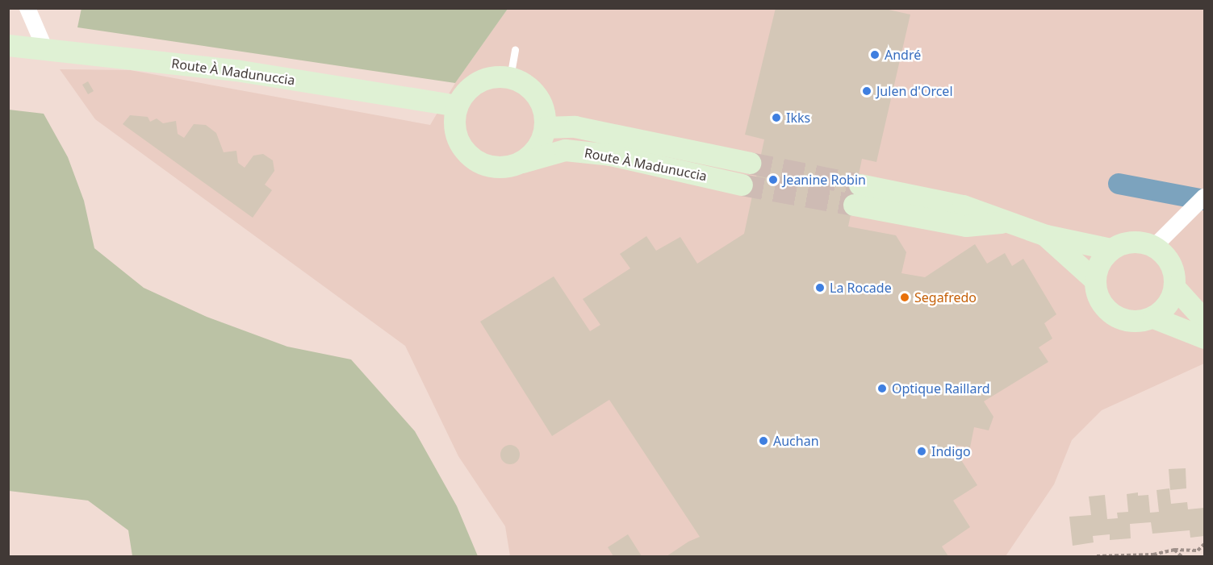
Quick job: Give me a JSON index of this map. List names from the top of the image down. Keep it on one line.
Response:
{"streets":{"main road":["Route À Madunuccia"]},"places":["André","Julen d'Orcel","Ikks","Jeanine Robin","La Rocade","Segafredo","Optique Raillard","Auchan","Indigo"]}
